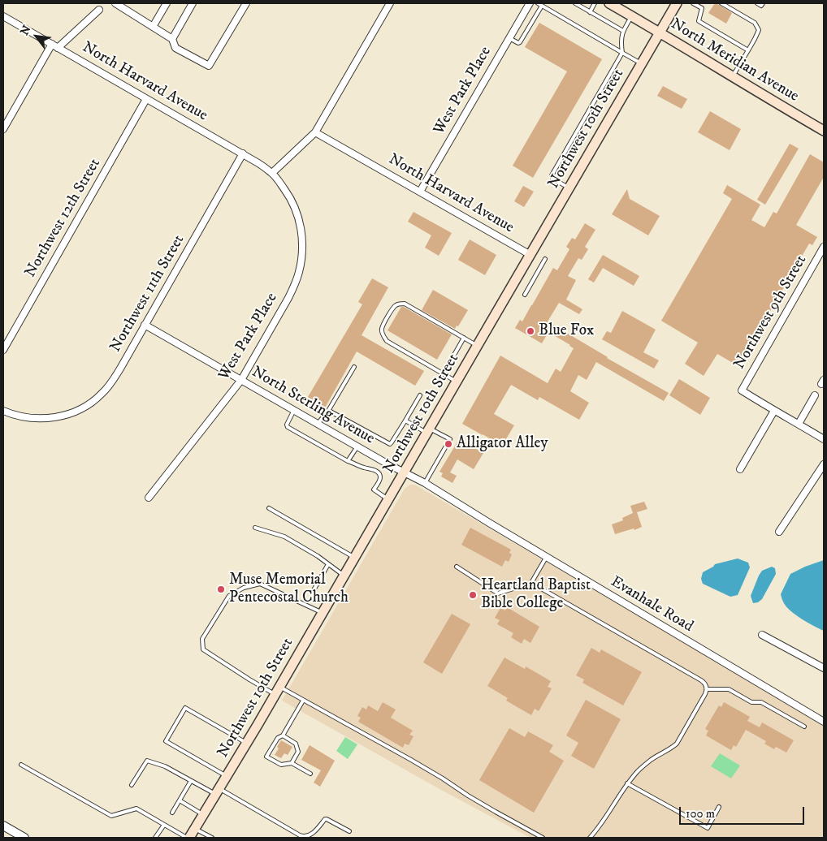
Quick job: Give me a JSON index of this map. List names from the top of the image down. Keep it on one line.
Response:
{"streets":{"main road":["North Meridian Avenue","Northwest 10th Street"],"street":["North Harvard Avenue","West Park Place","Northwest 12th Street","Northwest 11th Street","Northwest 9th Street","North Sterling Avenue","Evanhale Road"]},"crossings":[["North Meridian Avenue","Northwest 10th Street"],["North Harvard Avenue","West Park Place"],["North Harvard Avenue","Northwest 10th Street"],["North Harvard Avenue","Northwest 12th Street"],["North Harvard Avenue","Northwest 11th Street"],["West Park Place","North Sterling Avenue"],["Northwest 10th Street","North Sterling Avenue"],["Northwest 10th Street","Evanhale Road"],["Northwest 11th Street","North Sterling Avenue"],["North Sterling Avenue","Evanhale Road"]],"places":["Blue Fox","Alligator Alley","Muse Memorial Pentecostal Church","Heartland Baptist Bible College"],"scale_bar":"100 m","north":"top left"}
